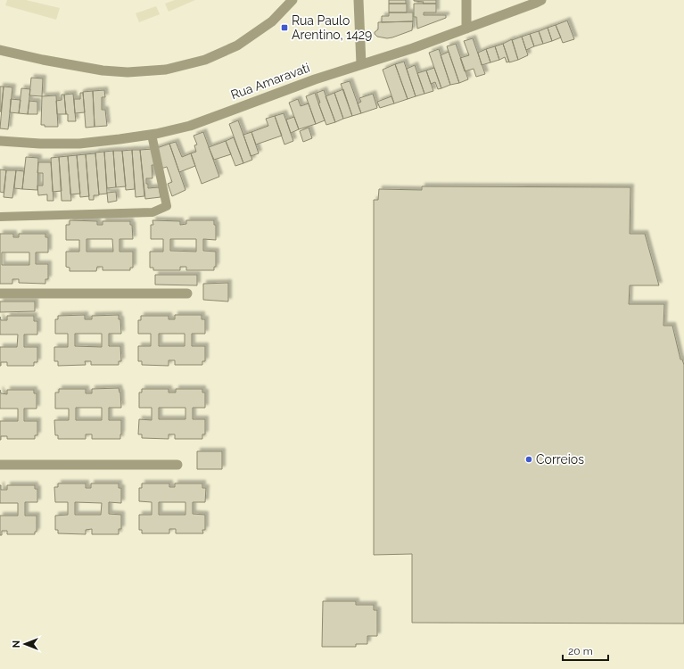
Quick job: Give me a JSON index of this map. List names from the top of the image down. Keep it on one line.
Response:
{"streets":{"street":["Rua Amaravati"]},"places":{"transit":["Rua Paulo Arentino, 1429"],"other":["Correios"]},"scale_bar":"20 m","north":"left"}
